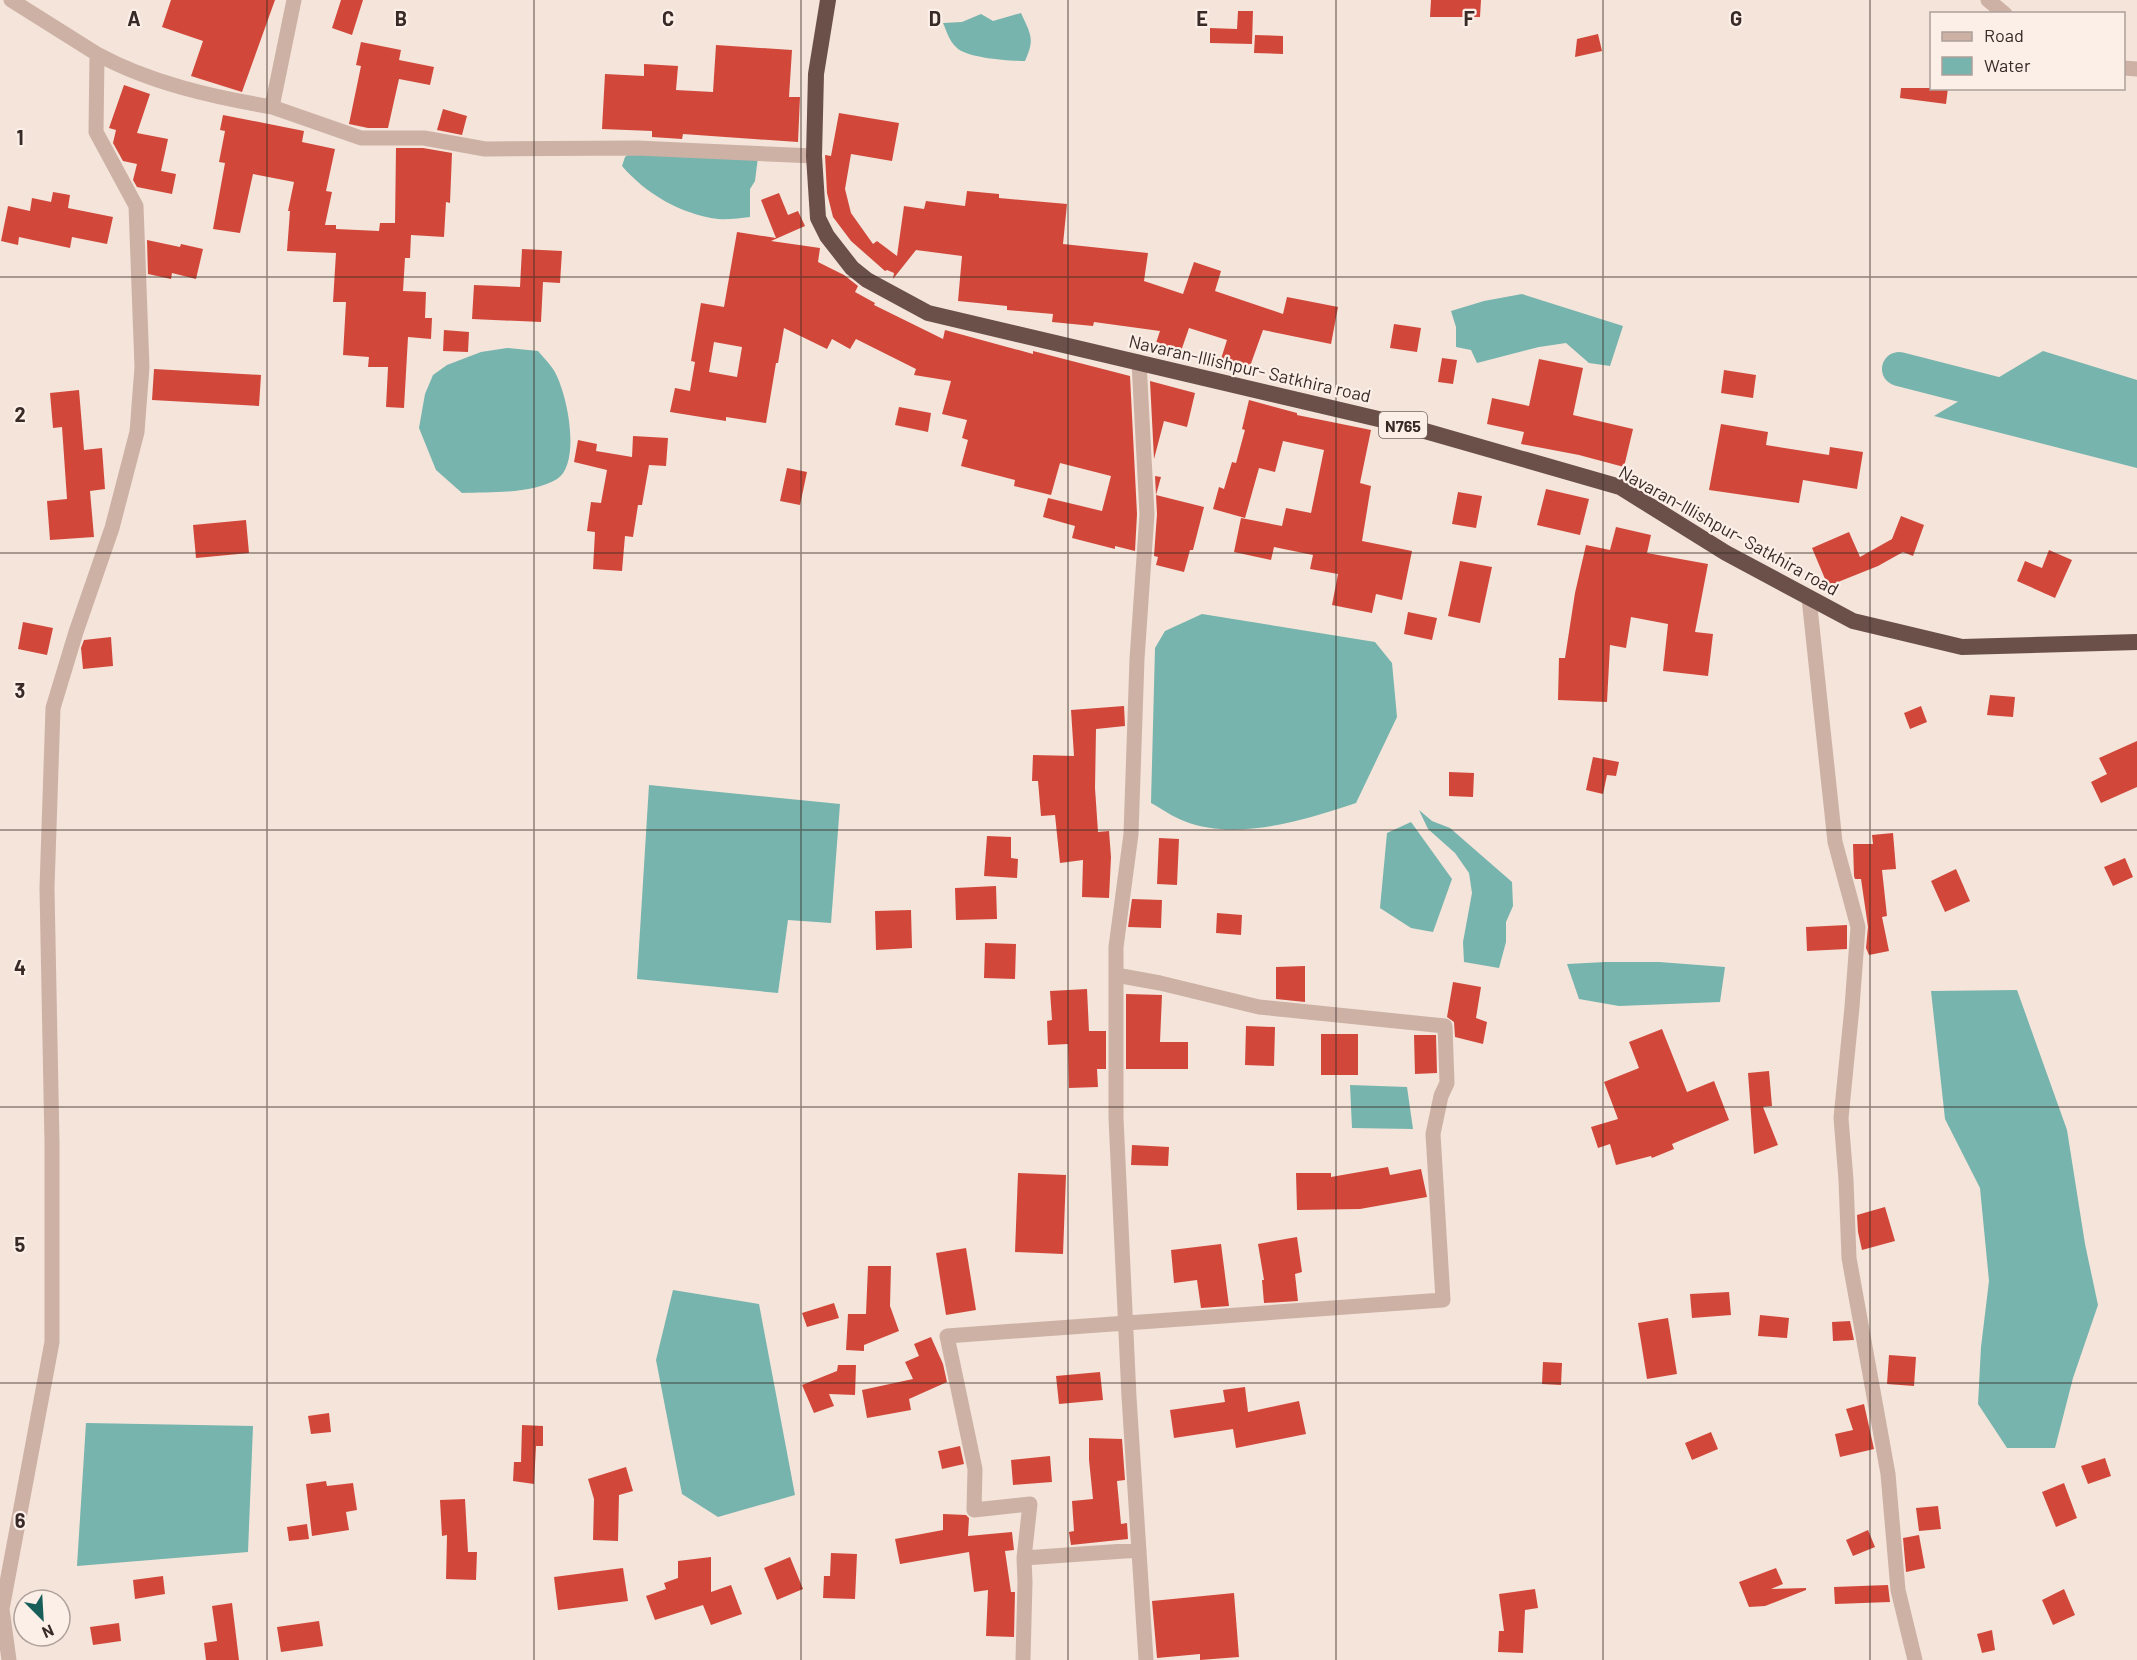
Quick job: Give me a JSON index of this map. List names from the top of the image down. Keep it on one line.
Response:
{"streets":{"highway":["Navaran-Illishpur- Satkhira road","N765"]},"legend":["Road","Water"],"north":"bottom right","grid":{"columns":["A","B","C","D","E","F","G"],"rows":["1","2","3","4","5","6"]}}
